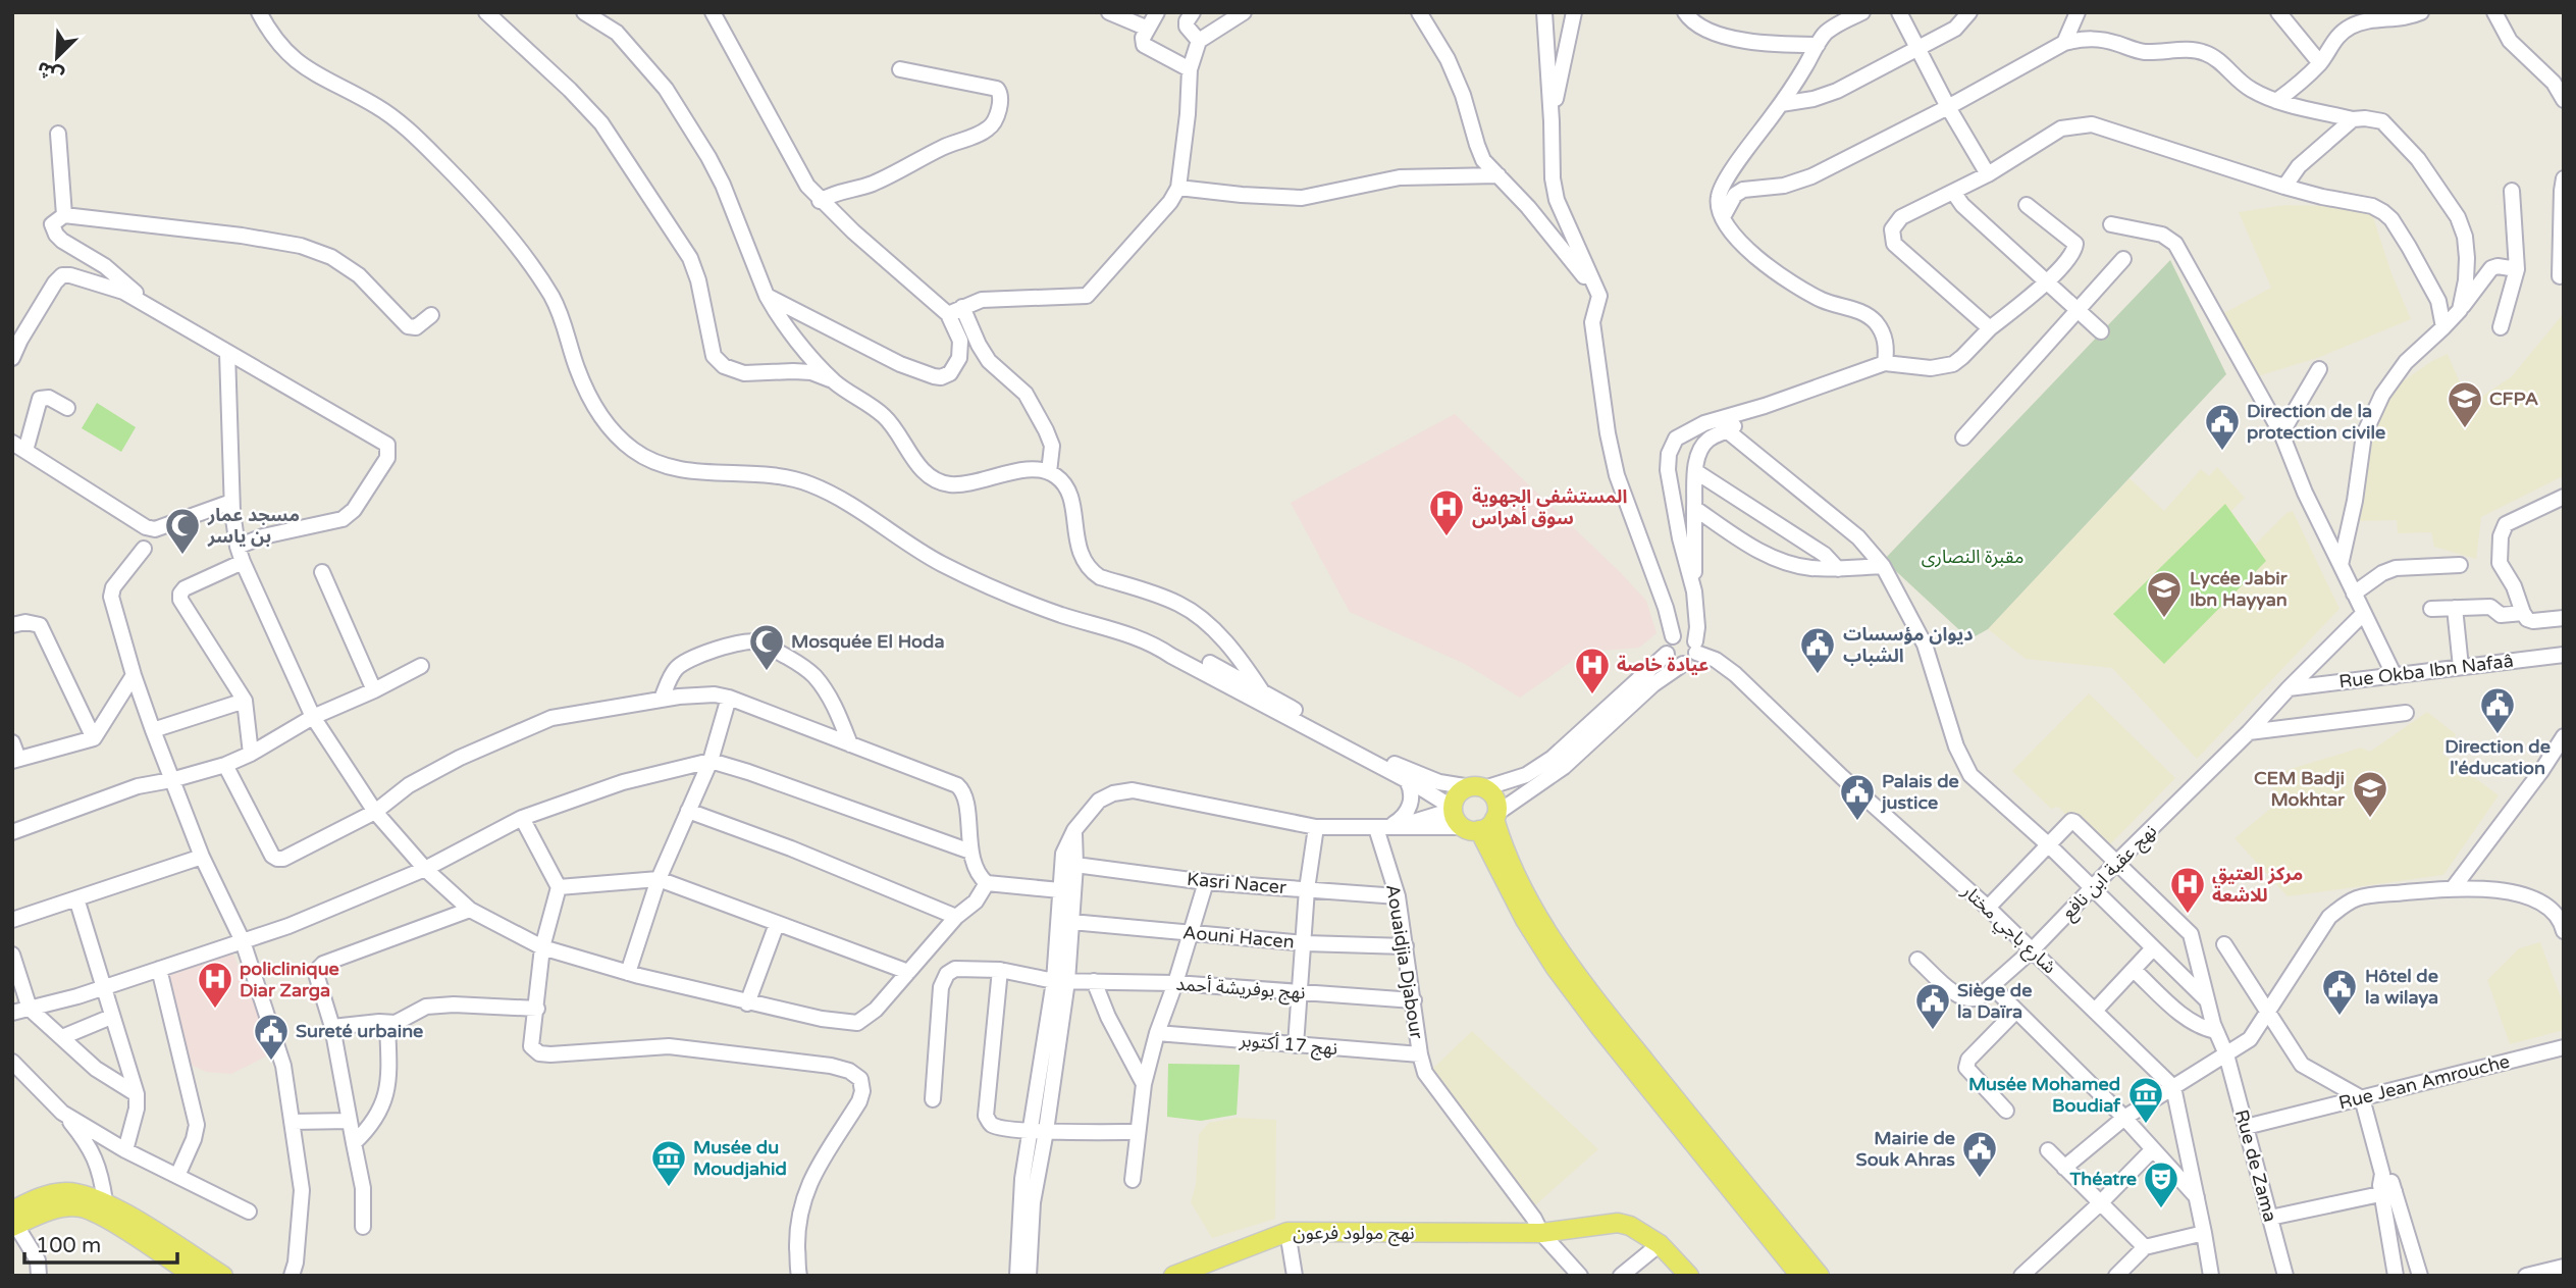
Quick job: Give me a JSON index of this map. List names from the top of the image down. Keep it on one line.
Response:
{"streets":{"main road":["نهج مولود فرعون"],"street":["Rue Okba Ibn Nafaâ","نهج عقبة ابن نافع","Kasri Nacer","شارع باجي مختار","Aouni Hacen","Aouaidjia Djabour","نهج بوفريشة أحمد","نهج 17 أكتوبر","Rue Jean Amrouche","Rue de Zama"]},"crossings":[["Rue Okba Ibn Nafaâ","نهج عقبة ابن نافع"],["نهج عقبة ابن نافع","شارع باجي مختار"],["نهج عقبة ابن نافع","Rue de Zama"],["Kasri Nacer","Aouaidjia Djabour"],["Aouni Hacen","Aouaidjia Djabour"],["Aouaidjia Djabour","نهج بوفريشة أحمد"],["Aouaidjia Djabour","نهج 17 أكتوبر"],["Rue Jean Amrouche","Rue de Zama"]],"parks":["مقبرة النصارى"],"places":{"school or university":["CFPA","Lycée Jabir Ibn Hayyan","CEM Badji Mokhtar"],"public building":["Direction de la protection civile","ديوان مؤسسات الشباب","Direction de l'éducation","Palais de justice","Hôtel de la wilaya","Siège de la Daïra","Sureté urbaine","Mairie de Souk Ahras"],"hospital":["المستشفى الجهوية سوق أهراس","عيادة خاصة","مركز العتيق للاشعة","policlinique Diar Zarga"],"mosque":["مسجد عمار بن ياسر","Mosquée El Hoda"],"museum":["Musée Mohamed Boudiaf","Musée du Moudjahid"],"theatre":["Théatre"]},"scale_bar":"100 m","north":"bottom left"}
